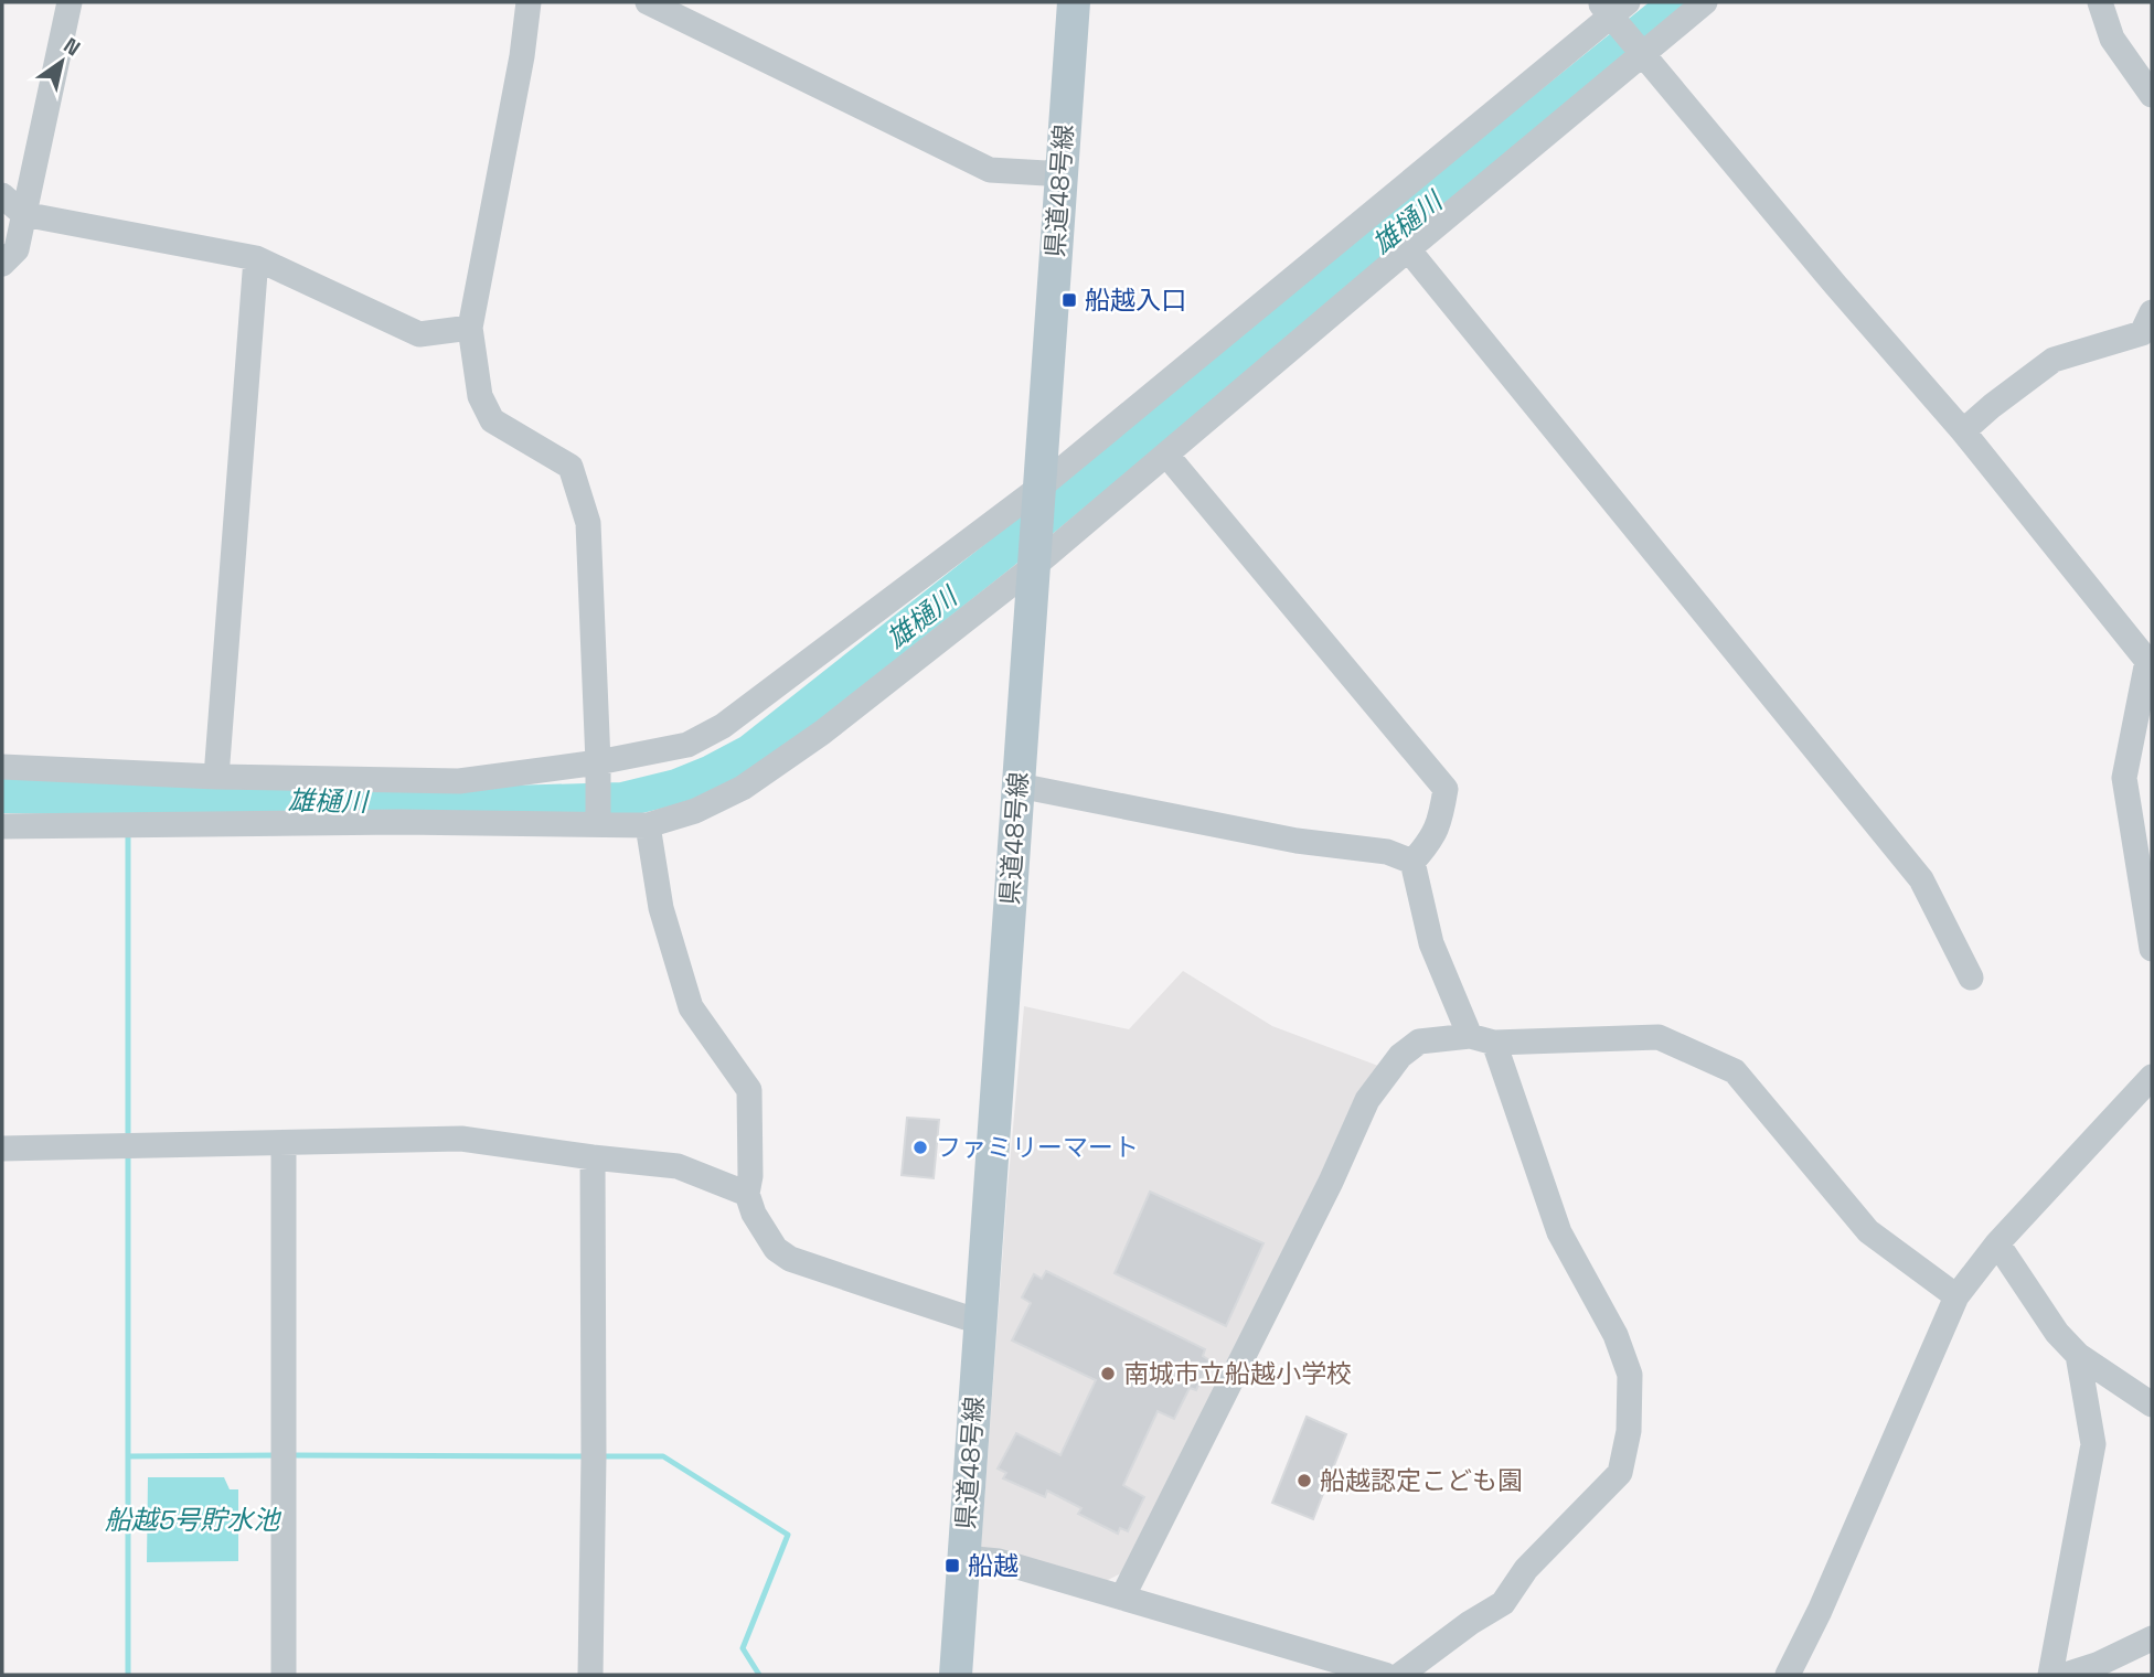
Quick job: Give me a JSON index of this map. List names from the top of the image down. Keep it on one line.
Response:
{"streets":{"main road":["県道48号線"]},"water":["雄樋川","船越5号貯水池"],"places":{"transit":["船越入口","船越"],"other":["ファミリーマート","南城市立船越小学校","船越認定こども園"]},"north":"top right"}
